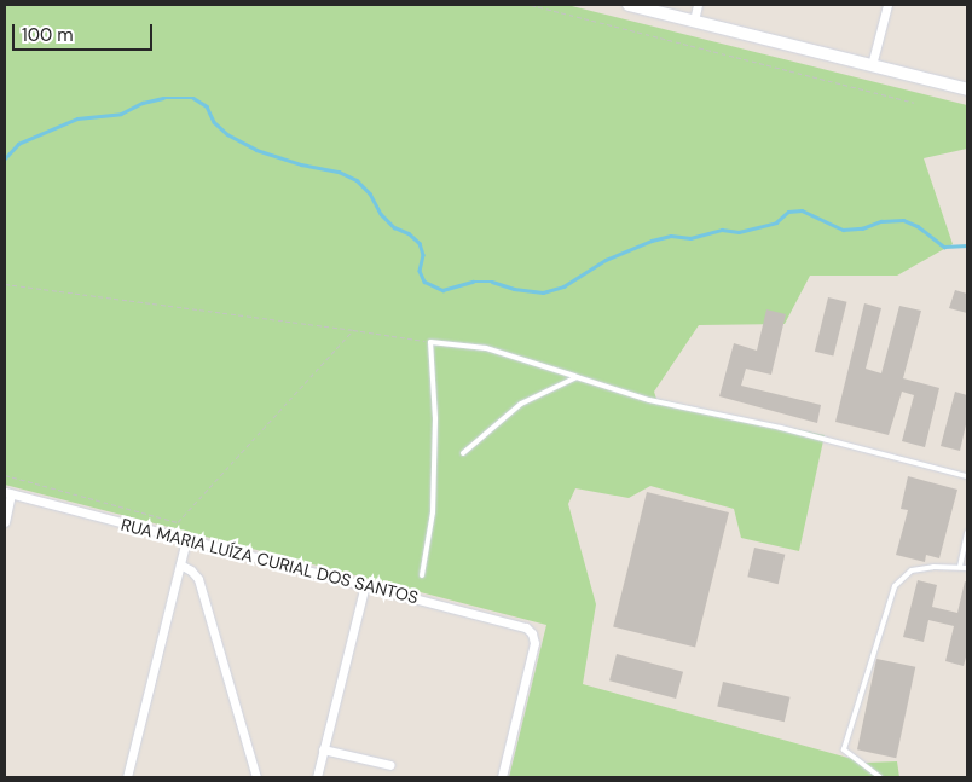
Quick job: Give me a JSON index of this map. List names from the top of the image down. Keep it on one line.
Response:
{"streets":{"street":["RUA MARIA LUÍZA CURIAL DOS SANTOS"]},"scale_bar":"100 m"}
